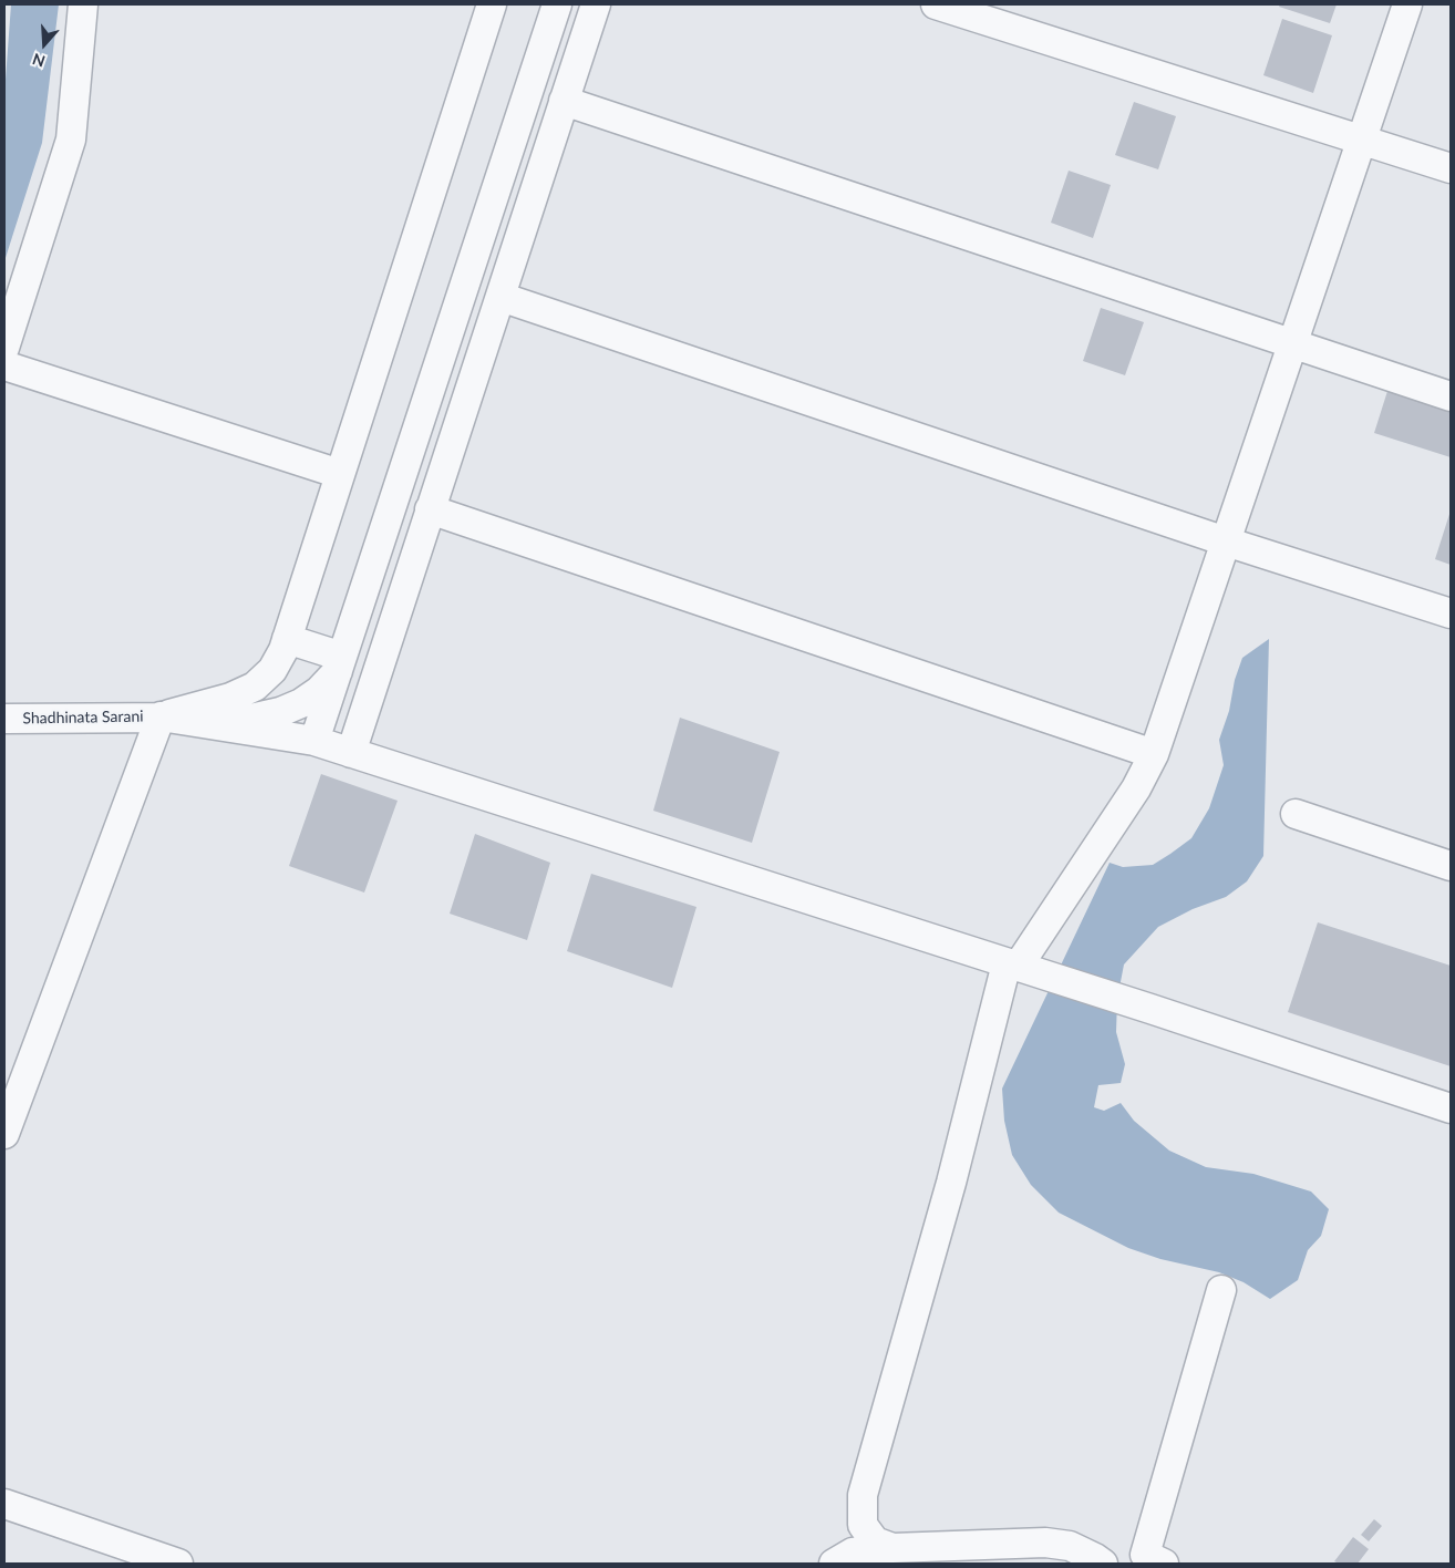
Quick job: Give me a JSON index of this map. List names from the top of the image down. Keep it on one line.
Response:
{"streets":{"street":["Shadhinata Sarani"]},"north":"bottom"}
